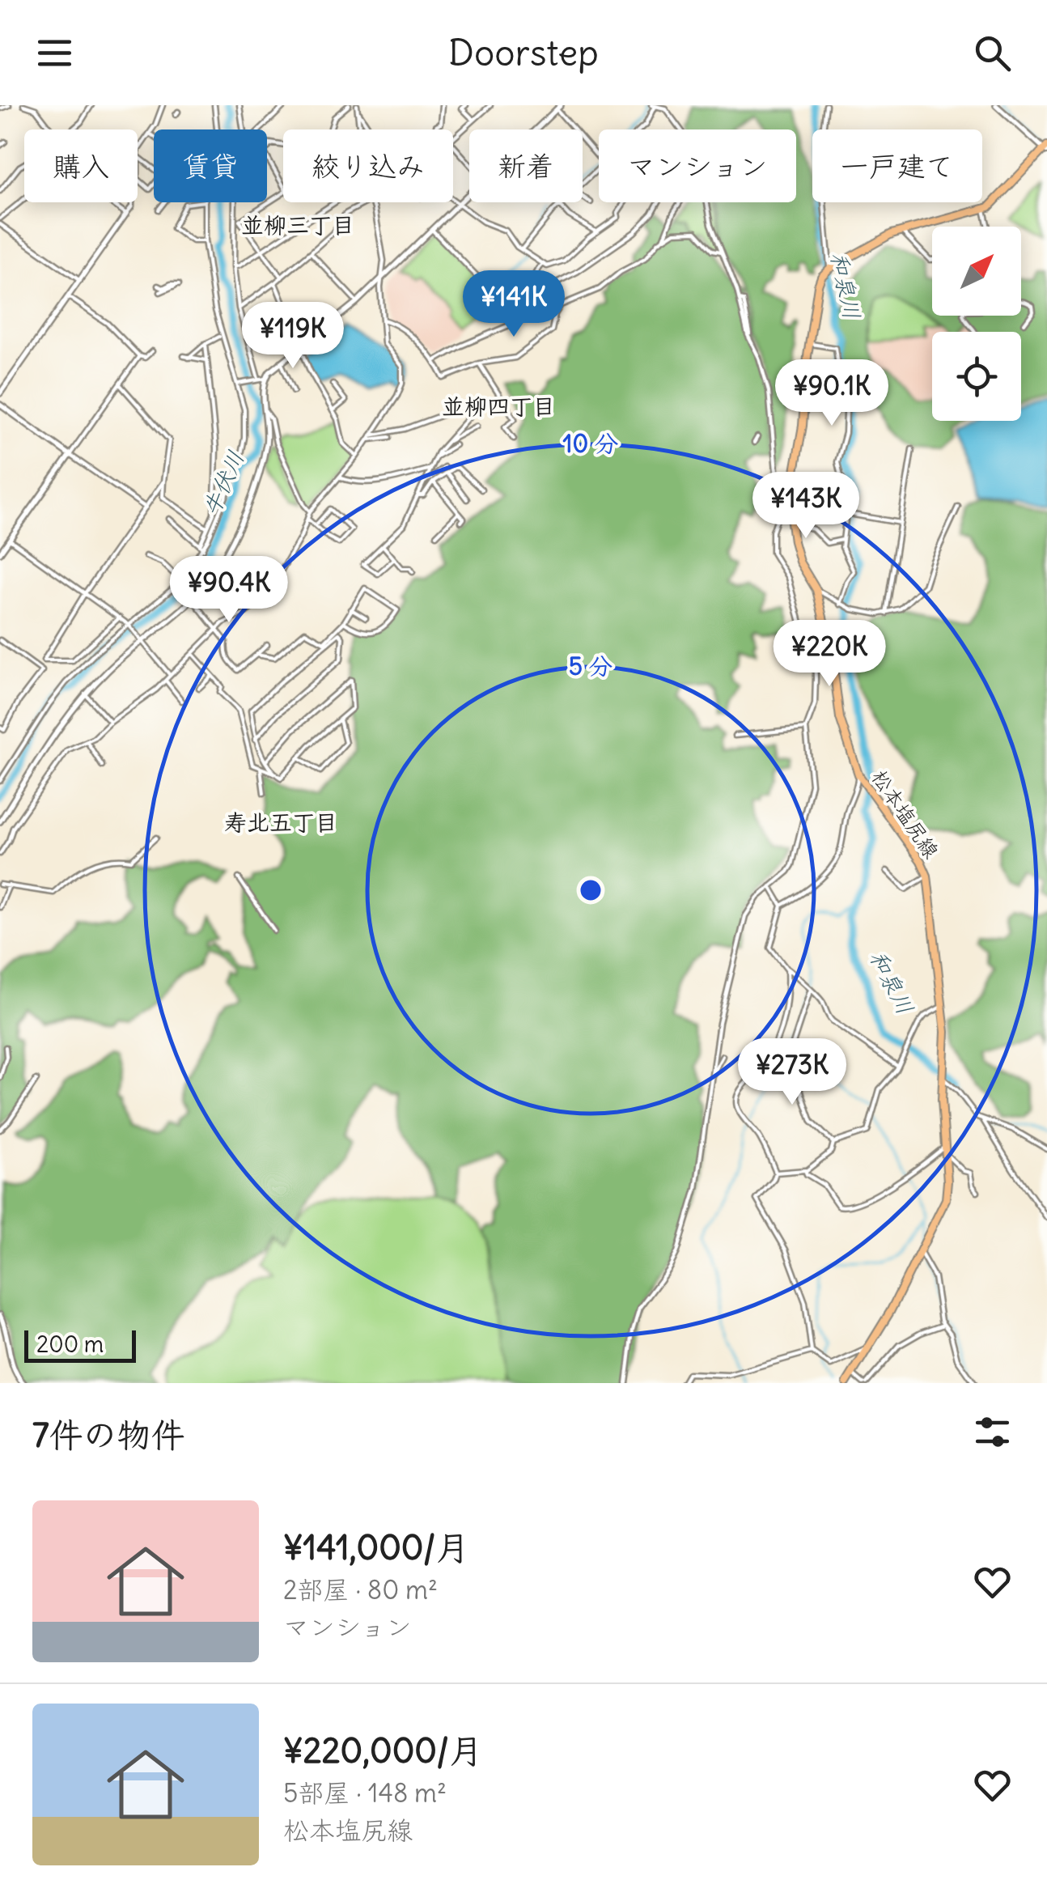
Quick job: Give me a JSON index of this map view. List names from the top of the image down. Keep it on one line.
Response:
{"streets":{"main road":["松本塩尻線"]},"districts":["並柳三丁目","並柳四丁目","寿北五丁目"],"water":["和泉川","牛伏川"],"scale_bar":"200 m","north":"top right","page":{"header":"Doorstep","chip":["購入","賃貸","絞り込み","新着","マンション","一戸建て"],"price":["¥141K","¥119K","¥90.1K","¥143K","¥90.4K","¥220K","¥273K"],"scale":"200 m","heading":"7件の物件","list":[{"name":"¥141,000/月","note":"2部屋 · 80 m² · マンション"},{"name":"¥220,000/月","note":"5部屋 · 148 m² · 松本塩尻線"}]},"rings":["10 分","5 分"]}
